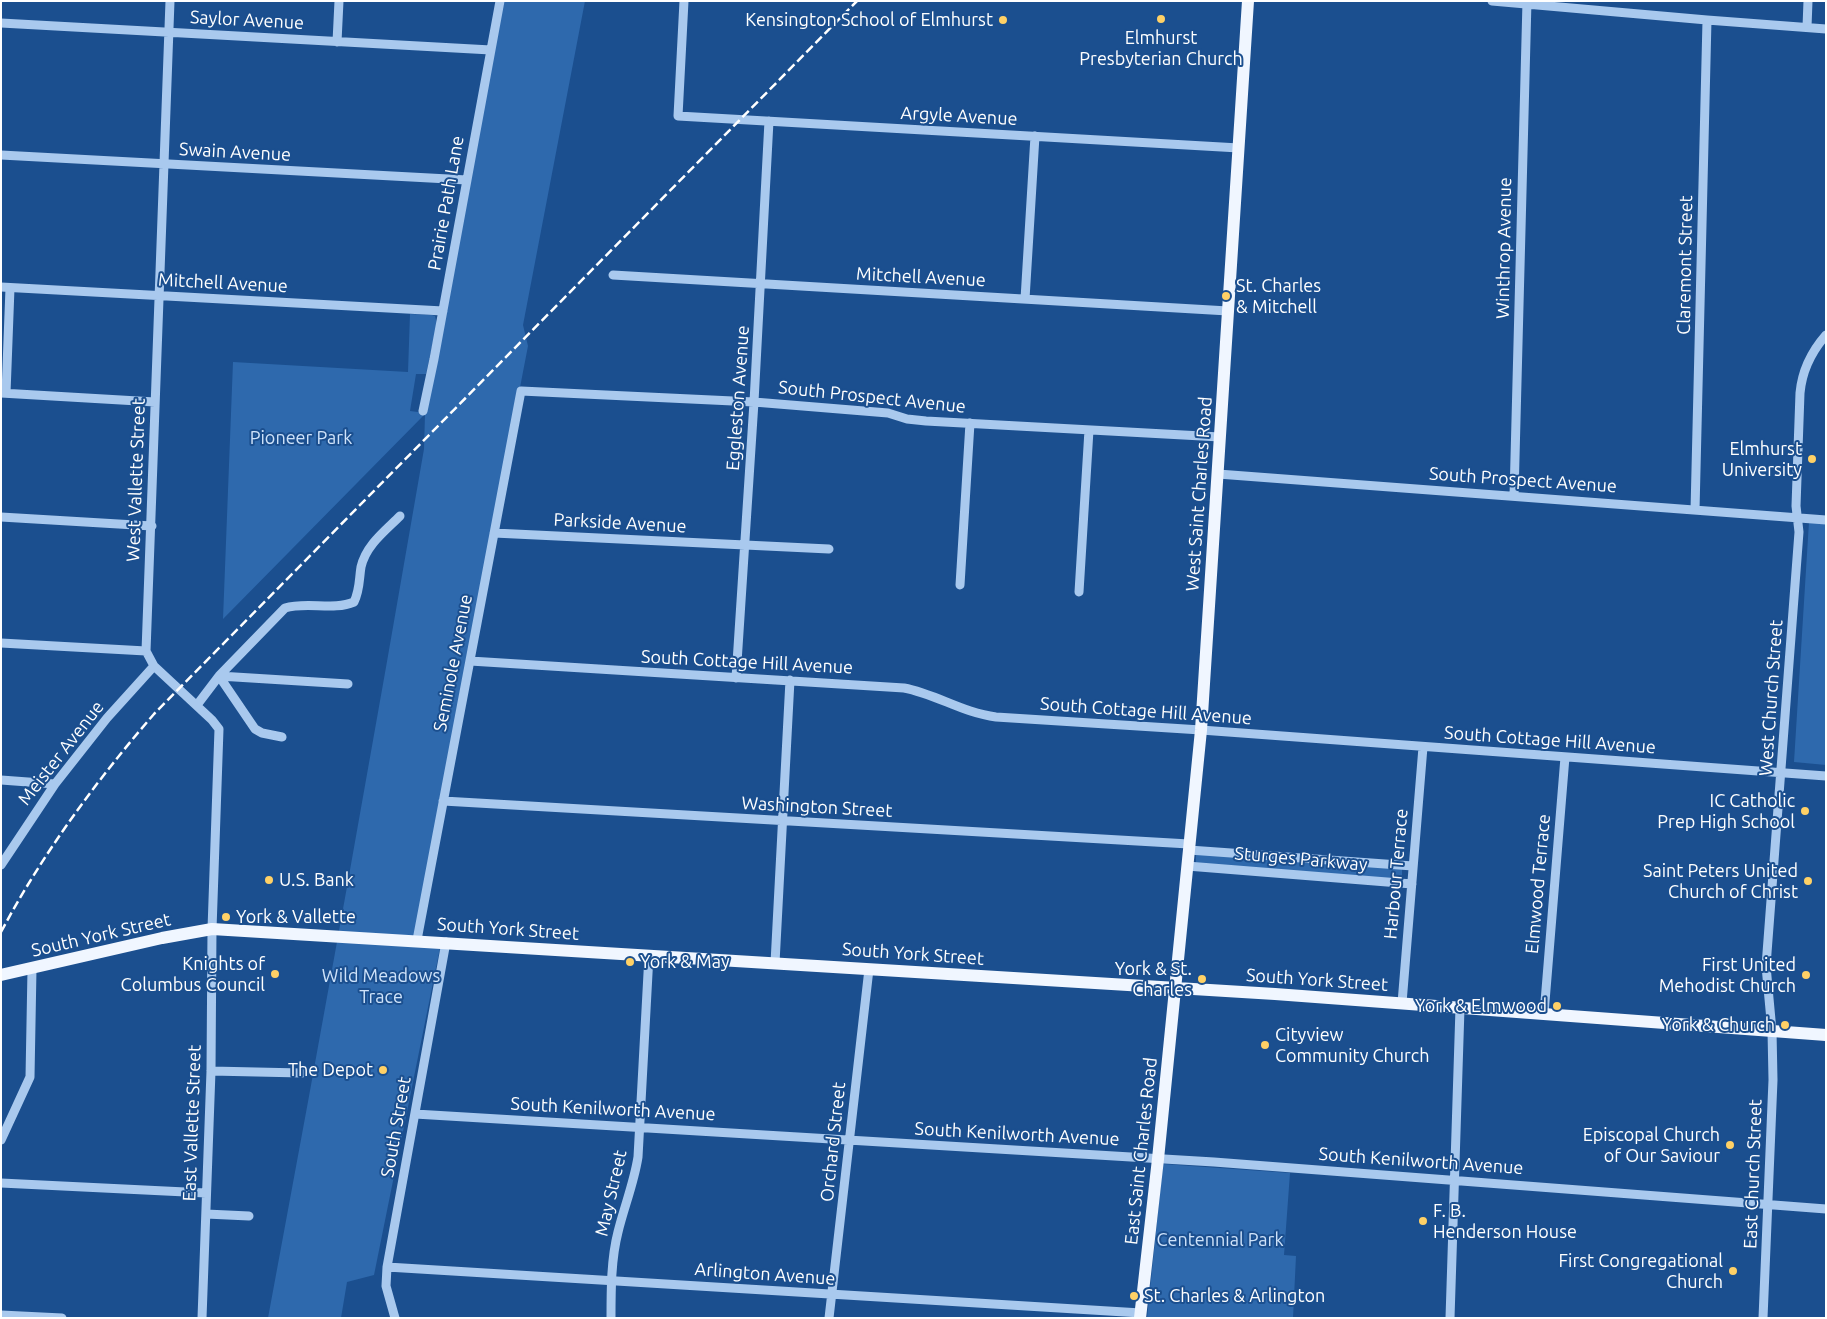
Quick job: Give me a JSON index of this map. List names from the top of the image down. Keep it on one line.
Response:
{"streets":{"main road":["West Saint Charles Road","South York Street","East Saint Charles Road"],"street":["Saylor Avenue","Argyle Avenue","Swain Avenue","Prairie Path Lane","Winthrop Avenue","Claremont Street","Mitchell Avenue","South Prospect Avenue","Eggleston Avenue","West Vallette Street","Parkside Avenue","South Cottage Hill Avenue","Seminole Avenue","West Church Street","Meister Avenue","Washington Street","Sturges Parkway","Harbour Terrace","Elmwood Terrace","South Kenilworth Avenue","East Vallette Street","South Street","Orchard Street","East Church Street","May Street","Arlington Avenue"]},"crossings":[["Saylor Avenue","Prairie Path Lane"],["Saylor Avenue","West Vallette Street"],["Argyle Avenue","Eggleston Avenue"],["Argyle Avenue","West Saint Charles Road"],["Swain Avenue","Prairie Path Lane"],["Swain Avenue","West Vallette Street"],["Prairie Path Lane","Mitchell Avenue"],["Winthrop Avenue","South Prospect Avenue"],["Claremont Street","South Prospect Avenue"],["Mitchell Avenue","Eggleston Avenue"],["Mitchell Avenue","West Vallette Street"],["Mitchell Avenue","West Saint Charles Road"],["South Prospect Avenue","Eggleston Avenue"],["South Prospect Avenue","West Saint Charles Road"],["South Prospect Avenue","Seminole Avenue"],["South Prospect Avenue","West Church Street"],["Eggleston Avenue","Parkside Avenue"],["Eggleston Avenue","South Cottage Hill Avenue"],["West Saint Charles Road","South Cottage Hill Avenue"],["West Saint Charles Road","Washington Street"],["West Saint Charles Road","Sturges Parkway"],["West Saint Charles Road","South York Street"],["West Saint Charles Road","East Saint Charles Road"],["Parkside Avenue","Seminole Avenue"],["South Cottage Hill Avenue","Seminole Avenue"],["South Cottage Hill Avenue","West Church Street"],["South Cottage Hill Avenue","Harbour Terrace"],["South Cottage Hill Avenue","Elmwood Terrace"],["Seminole Avenue","Washington Street"],["Seminole Avenue","South York Street"],["West Church Street","South York Street"],["West Church Street","East Church Street"],["Washington Street","Sturges Parkway"],["Sturges Parkway","Harbour Terrace"],["Harbour Terrace","South York Street"],["Elmwood Terrace","South York Street"],["South York Street","East Vallette Street"],["South York Street","South Street"],["South York Street","Orchard Street"],["South York Street","East Saint Charles Road"],["South York Street","East Church Street"],["South York Street","May Street"],["South Kenilworth Avenue","South Street"],["South Kenilworth Avenue","Orchard Street"],["South Kenilworth Avenue","East Saint Charles Road"],["South Kenilworth Avenue","East Church Street"],["South Kenilworth Avenue","May Street"],["South Street","Arlington Avenue"],["Orchard Street","Arlington Avenue"],["East Saint Charles Road","Arlington Avenue"],["May Street","Arlington Avenue"]],"parks":["Pioneer Park","Wild Meadows Trace","Centennial Park"],"places":["Elmhurst Presbyterian Church","Kensington School of Elmhurst","St. Charles & Mitchell","Elmhurst University","IC Catholic Prep High School","U.S. Bank","Saint Peters United Church of Christ","York & Vallette","York & May","Knights of Columbus Council","First United Mehodist Church","York & St. Charles","York & Elmwood","York & Church","Cityview Community Church","The Depot","Episcopal Church of Our Saviour","F. B. Henderson House","First Congregational Church","St. Charles & Arlington"]}
